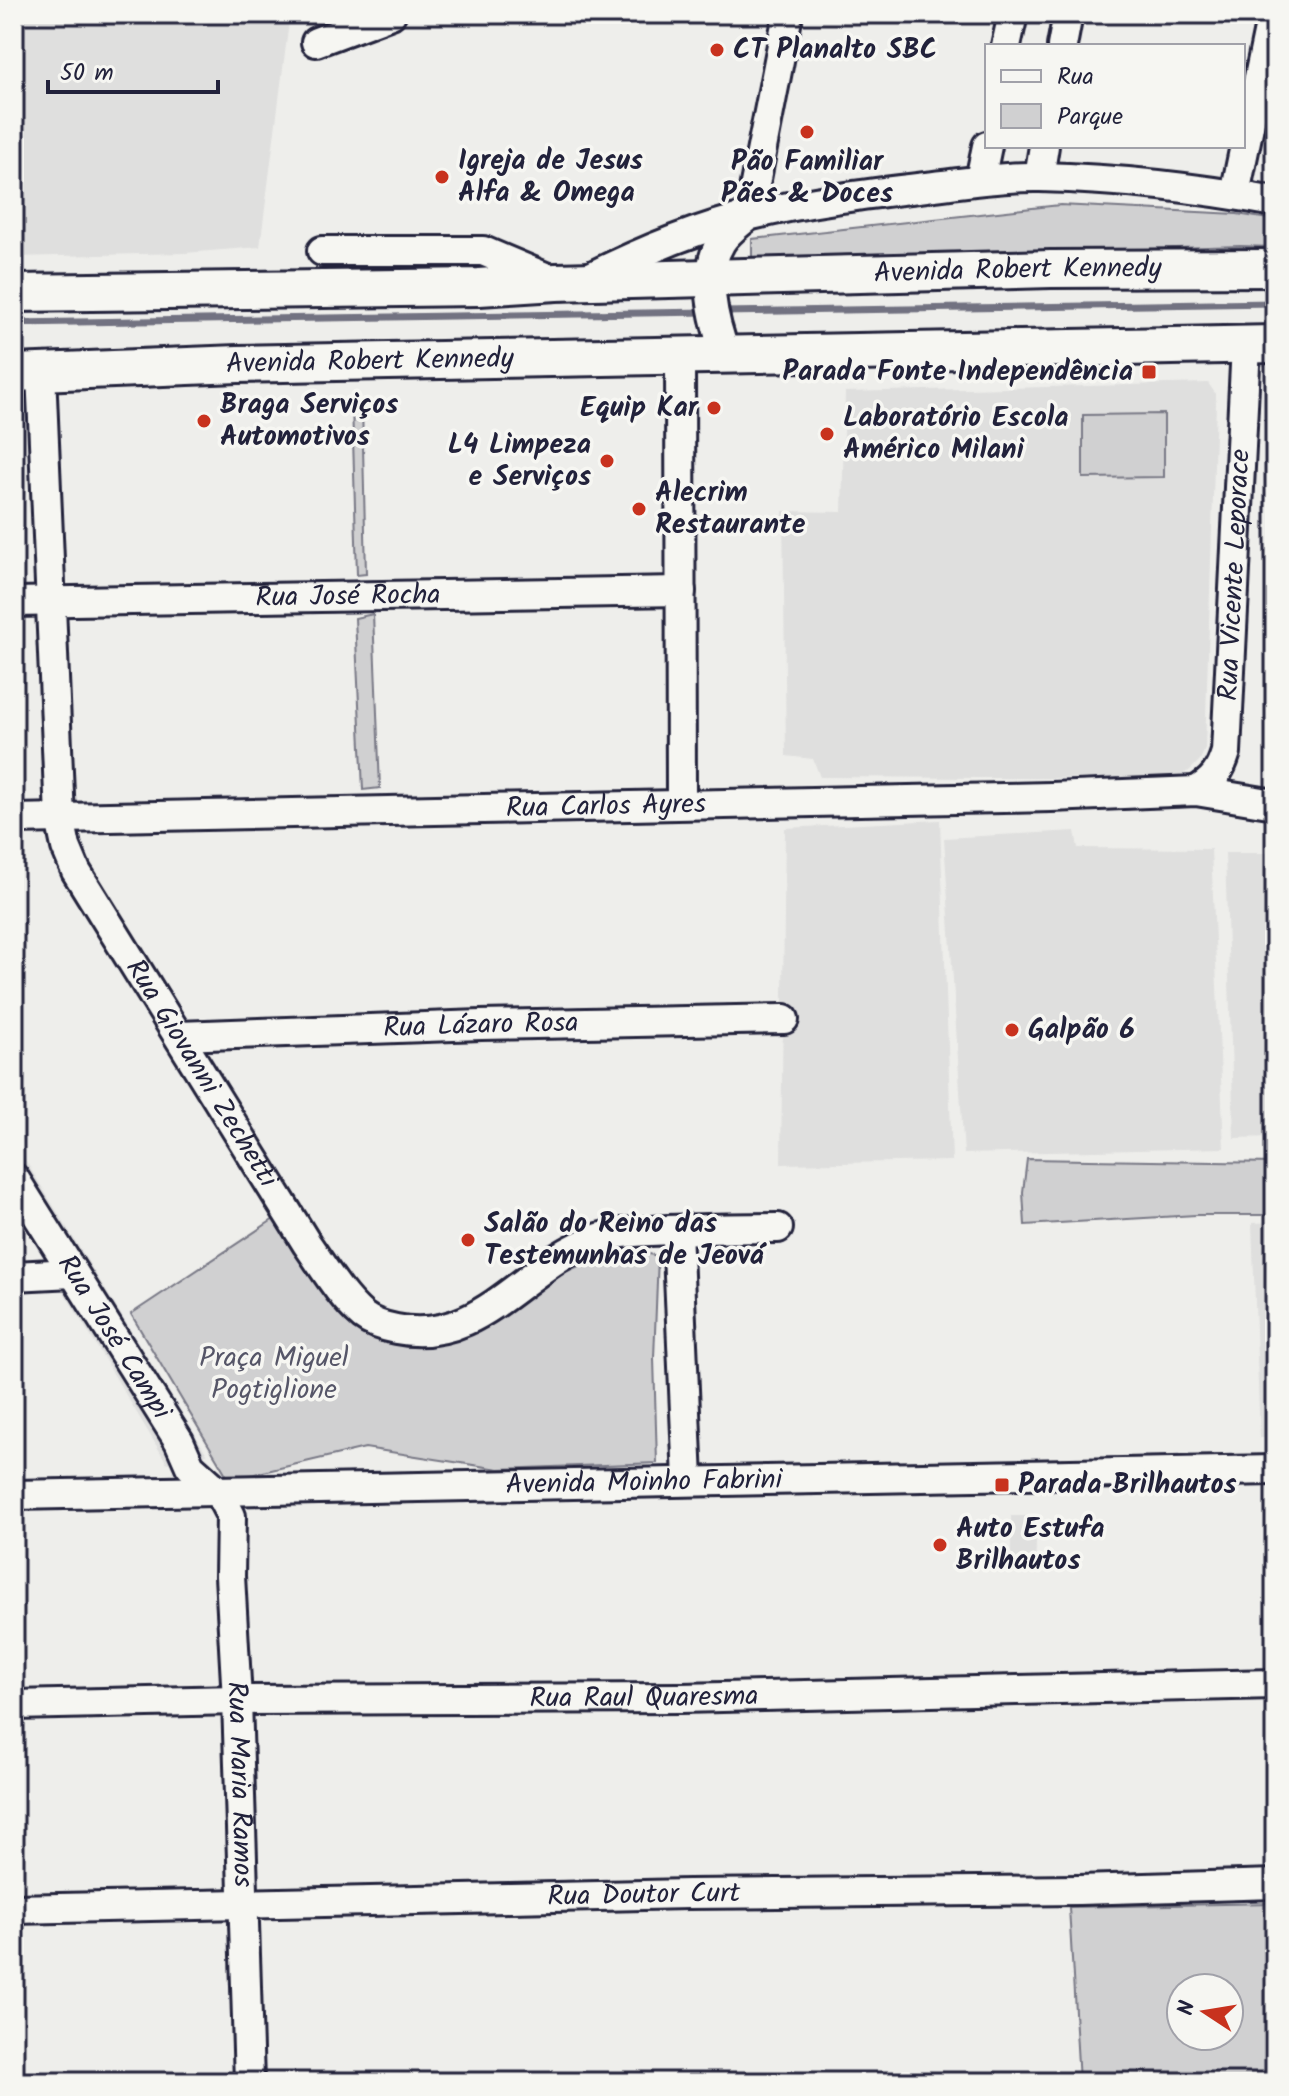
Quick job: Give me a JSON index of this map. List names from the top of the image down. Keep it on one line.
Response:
{"streets":{"main road":["Avenida Robert Kennedy"],"street":["Rua Vicente Leporace","Rua José Rocha","Rua Carlos Ayres","Rua Lázaro Rosa","Rua Giovanni Zechetti","Rua José Campi","Avenida Moinho Fabrini","Rua Raul Quaresma","Rua Maria Ramos","Rua Doutor Curt"]},"crossings":[["Avenida Robert Kennedy","Rua Vicente Leporace"],["Avenida Robert Kennedy","Rua Giovanni Zechetti"],["Rua Vicente Leporace","Rua Carlos Ayres"],["Rua José Rocha","Rua Giovanni Zechetti"],["Rua Carlos Ayres","Rua Giovanni Zechetti"],["Rua Lázaro Rosa","Rua Giovanni Zechetti"],["Rua José Campi","Avenida Moinho Fabrini"],["Rua José Campi","Rua Maria Ramos"],["Avenida Moinho Fabrini","Rua Maria Ramos"],["Rua Raul Quaresma","Rua Maria Ramos"],["Rua Maria Ramos","Rua Doutor Curt"]],"parks":["Praça Miguel Pogtiglione"],"places":{"other":["CT Planalto SBC","Pão Familiar Pães & Doces","Igreja de Jesus Alfa & Omega","Equip Kar","Braga Serviços Automotivos","Laboratório Escola Américo Milani","L4 Limpeza e Serviços","Alecrim Restaurante","Galpão 6","Salão do Reino das Testemunhas de Jeová","Auto Estufa Brilhautos"],"transit":["Parada Fonte Independência","Parada Brilhautos"]},"legend":["Rua","Parque"],"scale_bar":"50 m","north":"left"}
